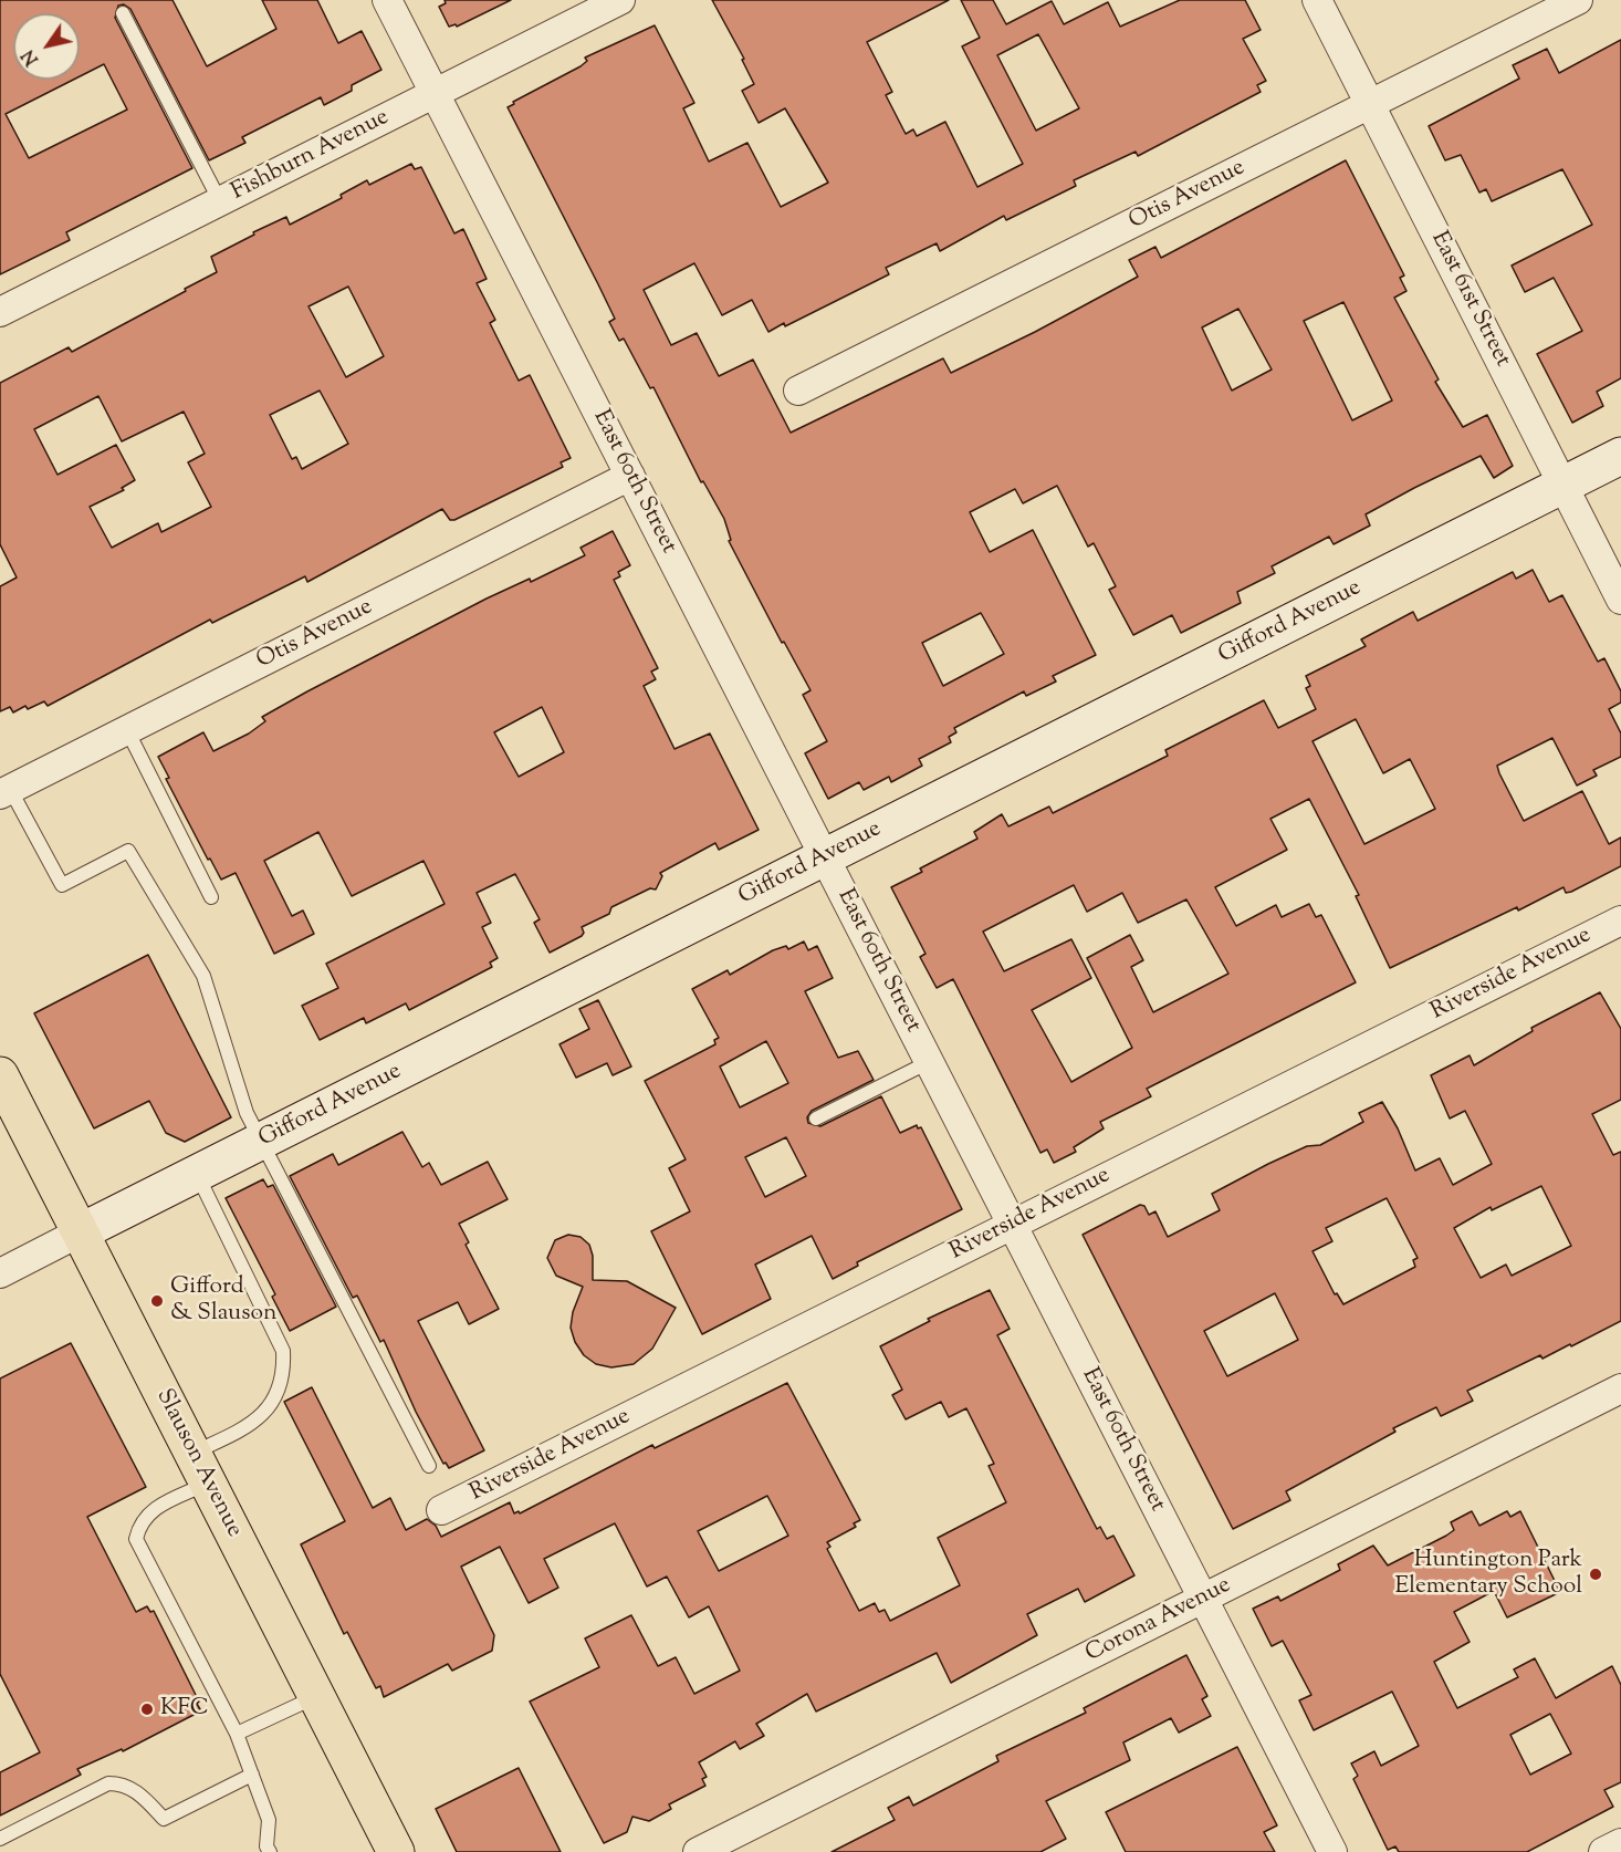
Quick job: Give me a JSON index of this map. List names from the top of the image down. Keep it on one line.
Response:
{"streets":{"main road":["Slauson Avenue"],"street":["Fishburn Avenue","Otis Avenue","East 61st Street","East 60th Street","Gifford Avenue","Riverside Avenue","Corona Avenue"]},"crossings":[["Fishburn Avenue","East 60th Street"],["Otis Avenue","East 61st Street"],["Otis Avenue","East 60th Street"],["East 61st Street","Gifford Avenue"],["East 60th Street","Gifford Avenue"],["East 60th Street","Riverside Avenue"],["East 60th Street","Corona Avenue"],["Gifford Avenue","Slauson Avenue"]],"places":["Gifford & Slauson","Huntington Park Elementary School","KFC"],"north":"bottom left"}
